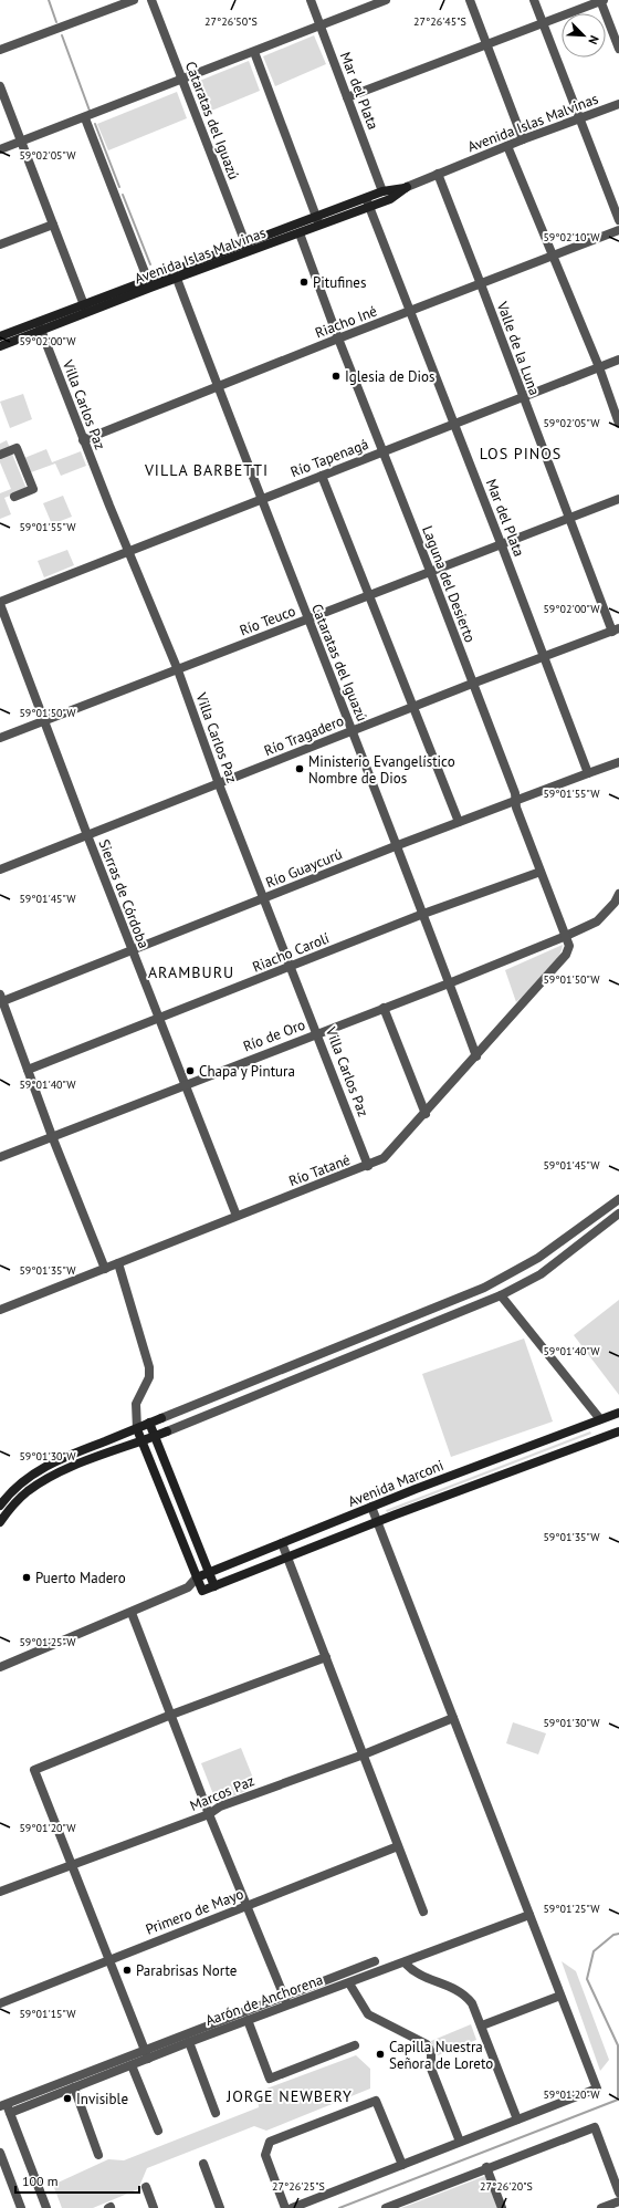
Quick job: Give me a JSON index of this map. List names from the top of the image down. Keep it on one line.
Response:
{"streets":{"main road":["Avenida Islas Malvinas","Avenida Marconi"],"street":["Mar del Plata","Cataratas del Iguazú","Riacho Iné","Valle de la Luna","Villa Carlos Paz","Río Tapenagá","Laguna del Desierto","Río Teuco","Río Tragadero","Río Guaycurú","Sierras de Córdoba","Riacho Carolí","Río de Oro","Río Tatané","Marcos Paz","Primero de Mayo","Aarón de Anchorena"]},"crossings":[["Mar del Plata","Avenida Islas Malvinas"],["Mar del Plata","Riacho Iné"],["Mar del Plata","Río Tapenagá"],["Mar del Plata","Río Teuco"],["Mar del Plata","Río Tragadero"],["Mar del Plata","Río Guaycurú"],["Cataratas del Iguazú","Avenida Islas Malvinas"],["Cataratas del Iguazú","Riacho Iné"],["Cataratas del Iguazú","Río Tapenagá"],["Cataratas del Iguazú","Río Teuco"],["Cataratas del Iguazú","Río Tragadero"],["Cataratas del Iguazú","Río Guaycurú"],["Cataratas del Iguazú","Riacho Carolí"],["Cataratas del Iguazú","Río de Oro"],["Cataratas del Iguazú","Río Tatané"],["Avenida Islas Malvinas","Valle de la Luna"],["Avenida Islas Malvinas","Villa Carlos Paz"],["Avenida Islas Malvinas","Laguna del Desierto"],["Riacho Iné","Valle de la Luna"],["Riacho Iné","Villa Carlos Paz"],["Riacho Iné","Laguna del Desierto"],["Valle de la Luna","Río Tapenagá"],["Valle de la Luna","Río Teuco"],["Valle de la Luna","Río Tragadero"],["Villa Carlos Paz","Río Tapenagá"],["Villa Carlos Paz","Río Teuco"],["Villa Carlos Paz","Río Tragadero"],["Villa Carlos Paz","Río Guaycurú"],["Villa Carlos Paz","Riacho Carolí"],["Villa Carlos Paz","Río de Oro"],["Villa Carlos Paz","Río Tatané"],["Río Tapenagá","Laguna del Desierto"],["Río Tapenagá","Sierras de Córdoba"],["Laguna del Desierto","Río Teuco"],["Laguna del Desierto","Río Tragadero"],["Laguna del Desierto","Río Guaycurú"],["Laguna del Desierto","Riacho Carolí"],["Laguna del Desierto","Río de Oro"],["Laguna del Desierto","Río Tatané"],["Río Teuco","Sierras de Córdoba"],["Río Tragadero","Sierras de Córdoba"],["Río Guaycurú","Sierras de Córdoba"],["Sierras de Córdoba","Riacho Carolí"],["Sierras de Córdoba","Río de Oro"],["Sierras de Córdoba","Río Tatané"]],"districts":["LOS PINOS","VILLA BARBETTI","ARAMBURU","JORGE NEWBERY"],"places":["Pitufines","Iglesia de Dios","Ministerio Evangelístico Nombre de Dios","Chapa y Pintura","Puerto Madero","Parabrisas Norte","Capilla Nuestra Señora de Loreto","Invisible"],"scale_bar":"100 m","north":"bottom right","coordinates":["27°26'50\"S","27°26'45\"S","59°02'05\"W","59°02'10\"W","59°02'00\"W","59°01'55\"W","59°01'50\"W","59°01'45\"W","59°01'40\"W","59°01'35\"W","59°01'30\"W","59°01'25\"W","59°01'20\"W","59°01'15\"W","27°26'25\"S","27°26'20\"S"]}
